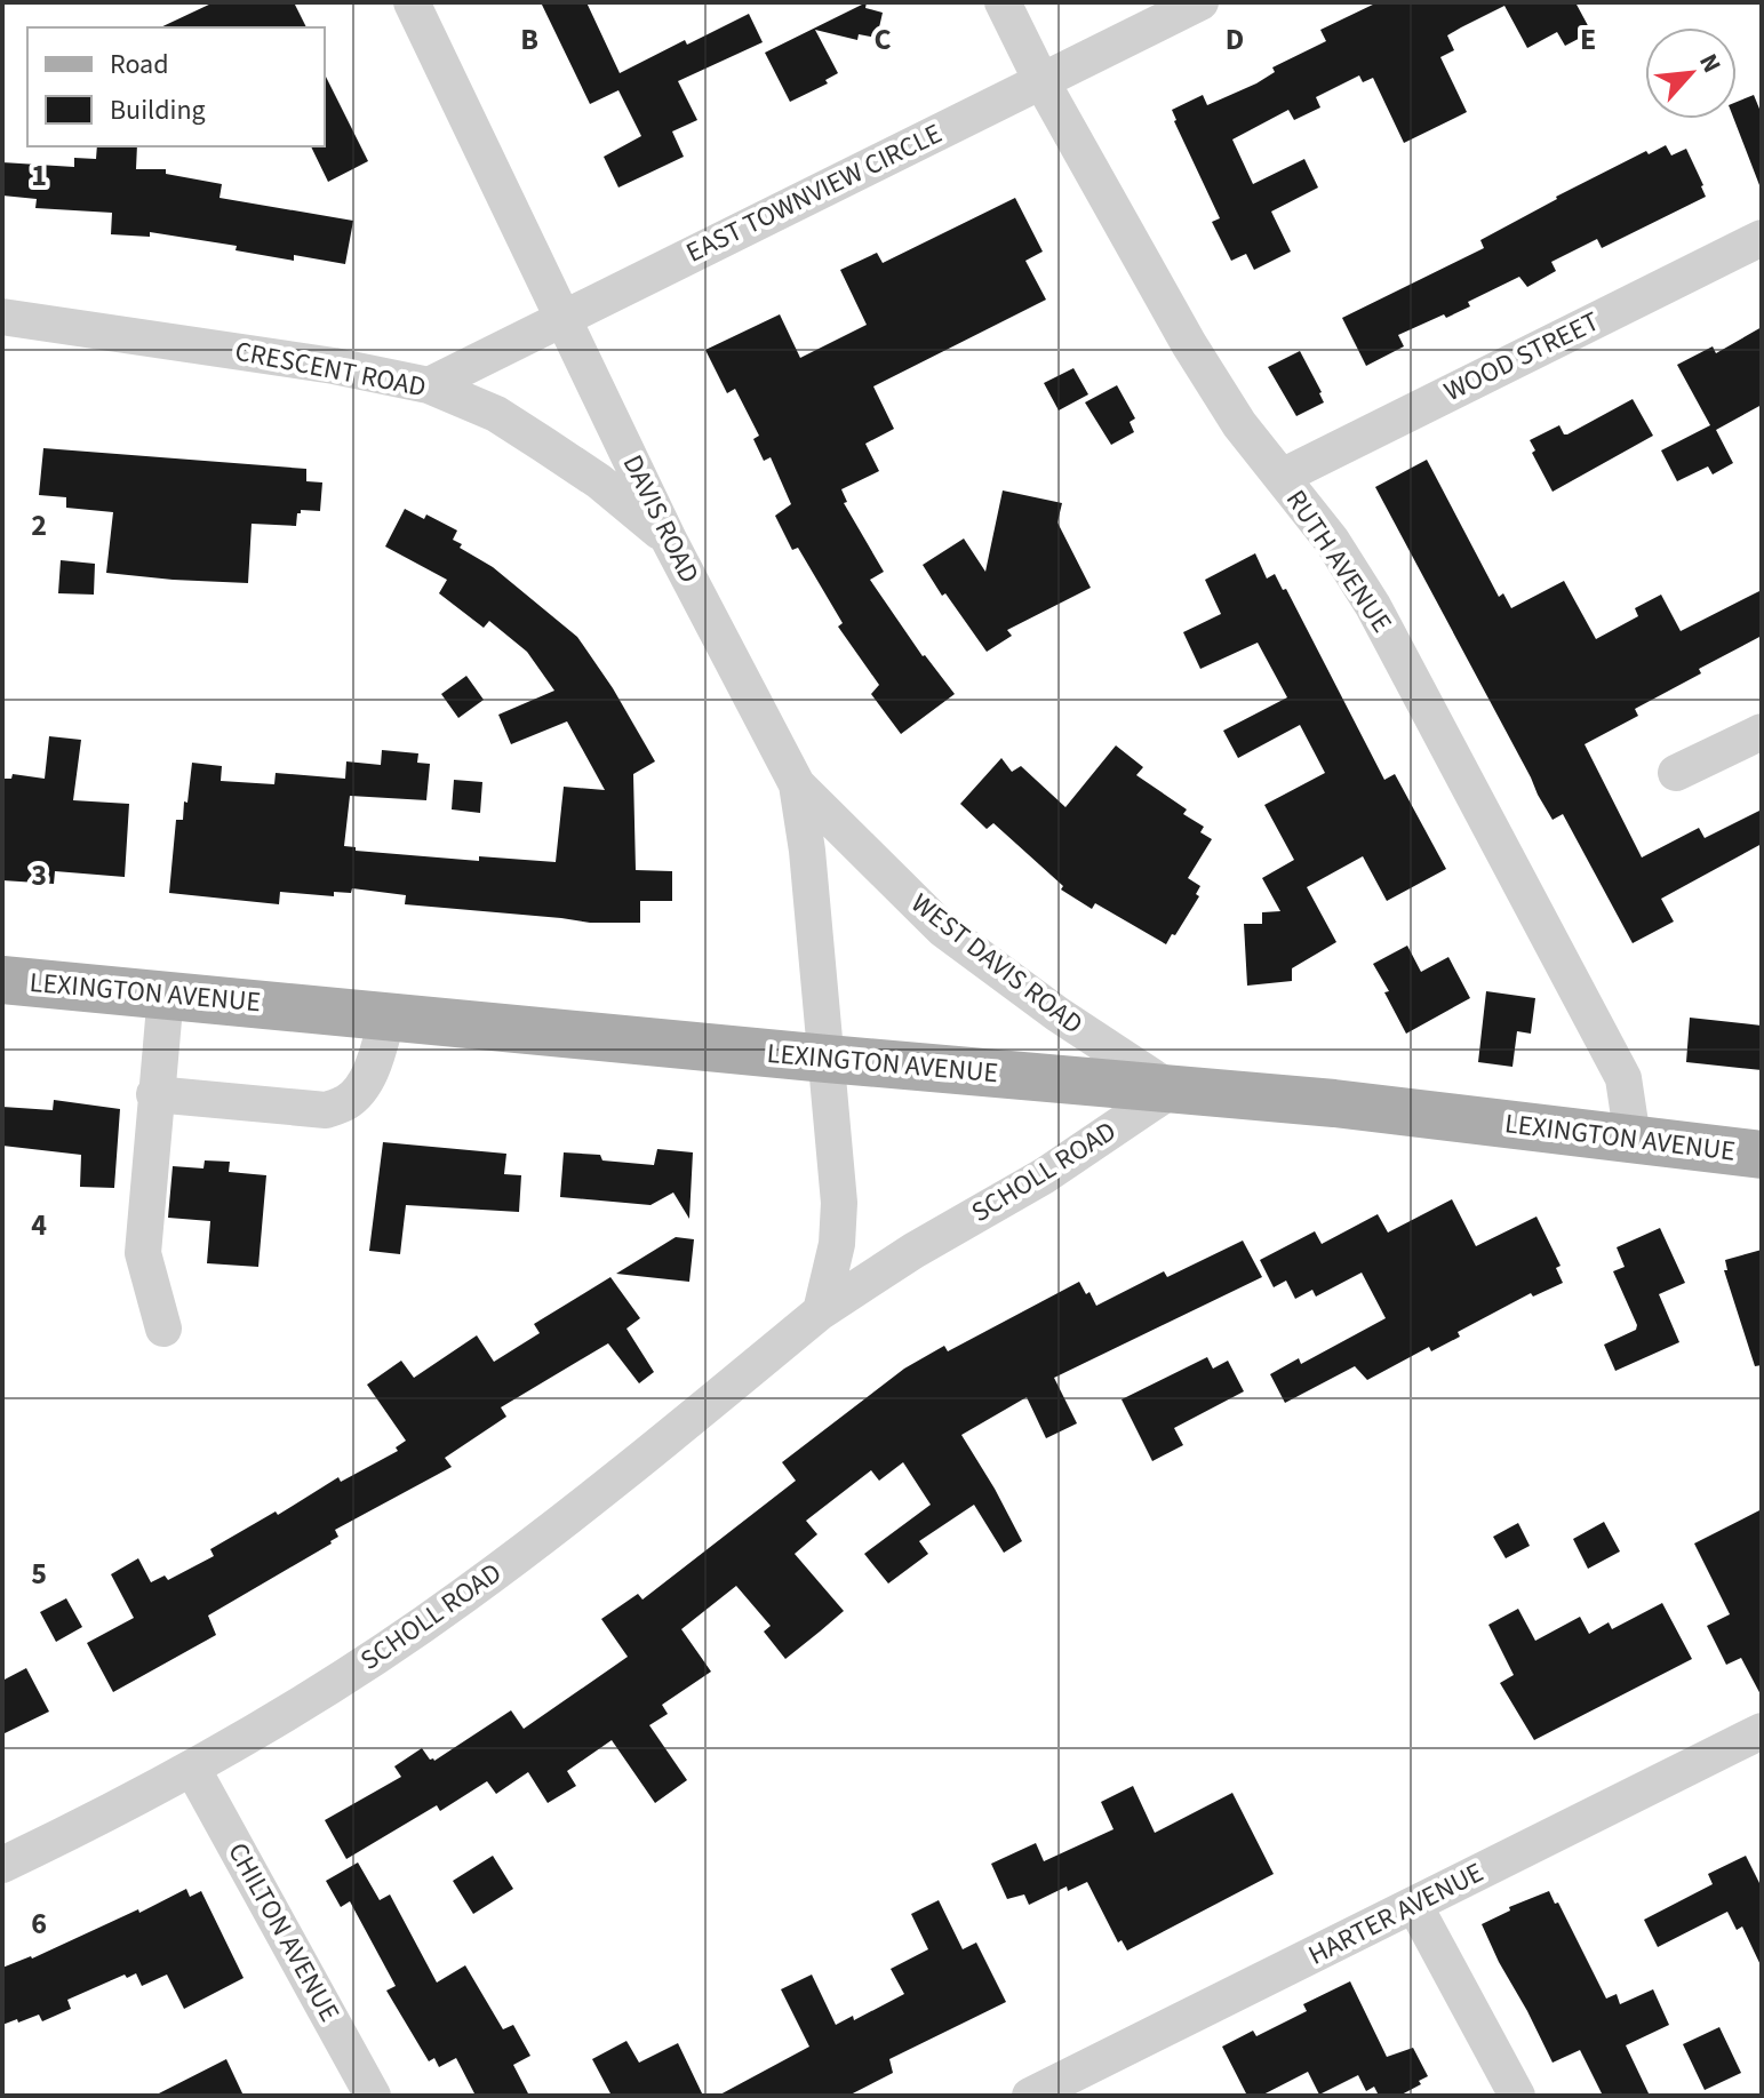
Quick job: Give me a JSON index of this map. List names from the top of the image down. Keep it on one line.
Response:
{"streets":{"main road":["LEXINGTON AVENUE"],"street":["EAST TOWNVIEW CIRCLE","WOOD STREET","CRESCENT ROAD","DAVIS ROAD","RUTH AVENUE","WEST DAVIS ROAD","SCHOLL ROAD","HARTER AVENUE","CHILTON AVENUE"]},"crossings":[["EAST TOWNVIEW CIRCLE","CRESCENT ROAD"],["EAST TOWNVIEW CIRCLE","DAVIS ROAD"],["EAST TOWNVIEW CIRCLE","RUTH AVENUE"],["WOOD STREET","RUTH AVENUE"],["CRESCENT ROAD","DAVIS ROAD"],["DAVIS ROAD","WEST DAVIS ROAD"],["DAVIS ROAD","LEXINGTON AVENUE"],["RUTH AVENUE","LEXINGTON AVENUE"],["WEST DAVIS ROAD","LEXINGTON AVENUE"],["WEST DAVIS ROAD","SCHOLL ROAD"],["LEXINGTON AVENUE","SCHOLL ROAD"],["SCHOLL ROAD","CHILTON AVENUE"]],"legend":["Road","Building"],"north":"top right","grid":{"columns":["B","C","D","E"],"rows":["1","2","3","4","5","6"]}}
